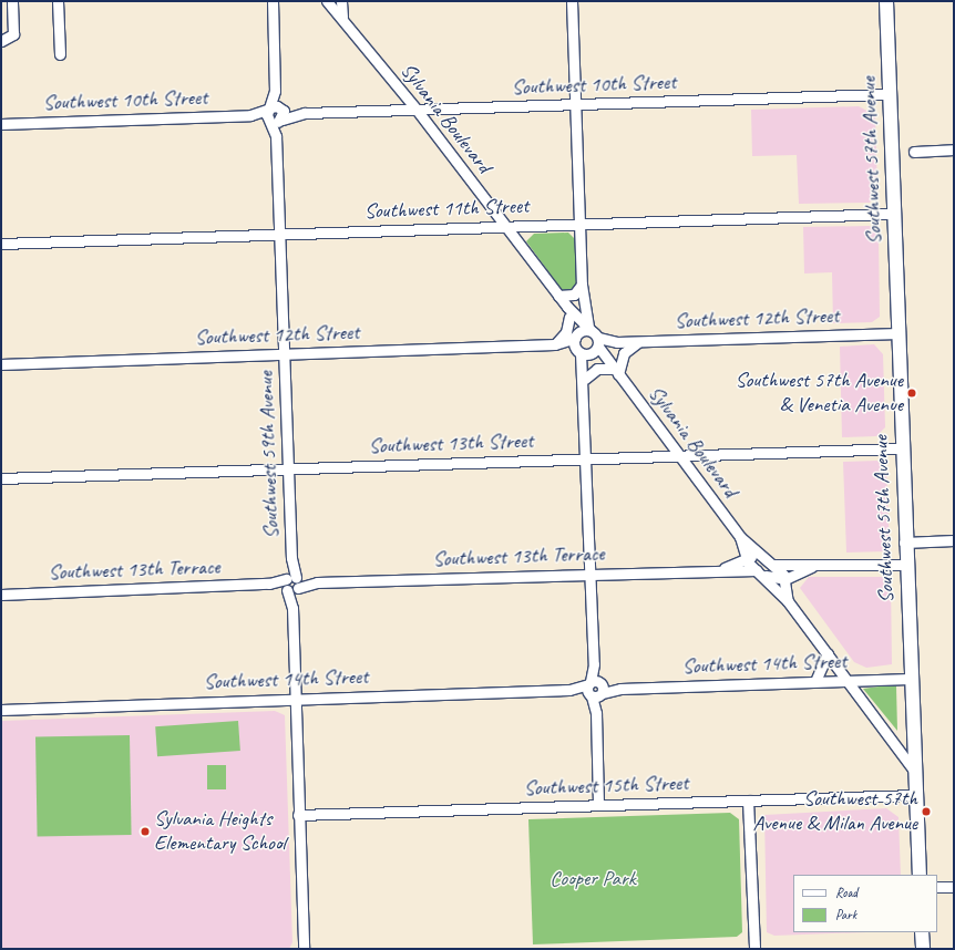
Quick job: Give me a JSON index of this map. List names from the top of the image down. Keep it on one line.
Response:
{"streets":{"main road":["Southwest 57th Avenue"],"street":["Southwest 10th Street","Sylvania Boulevard","Southwest 11th Street","Southwest 12th Street","Southwest 13th Street","Southwest 59th Avenue","Southwest 13th Terrace","Southwest 14th Street","Southwest 15th Street"]},"crossings":[["Southwest 10th Street","Sylvania Boulevard"],["Southwest 10th Street","Southwest 57th Avenue"],["Southwest 10th Street","Southwest 59th Avenue"],["Sylvania Boulevard","Southwest 57th Avenue"],["Sylvania Boulevard","Southwest 11th Street"],["Sylvania Boulevard","Southwest 12th Street"],["Sylvania Boulevard","Southwest 13th Street"],["Sylvania Boulevard","Southwest 13th Terrace"],["Sylvania Boulevard","Southwest 14th Street"],["Sylvania Boulevard","Southwest 15th Street"],["Southwest 57th Avenue","Southwest 11th Street"],["Southwest 57th Avenue","Southwest 12th Street"],["Southwest 57th Avenue","Southwest 13th Street"],["Southwest 57th Avenue","Southwest 14th Street"],["Southwest 57th Avenue","Southwest 15th Street"],["Southwest 11th Street","Southwest 59th Avenue"],["Southwest 12th Street","Southwest 59th Avenue"],["Southwest 13th Street","Southwest 59th Avenue"],["Southwest 59th Avenue","Southwest 13th Terrace"],["Southwest 59th Avenue","Southwest 14th Street"],["Southwest 59th Avenue","Southwest 15th Street"]],"parks":["Cooper Park"],"places":["Southwest 57th Avenue & Venetia Avenue","Southwest 57th Avenue & Milan Avenue","Sylvania Heights Elementary School"],"legend":["Road","Park"]}
